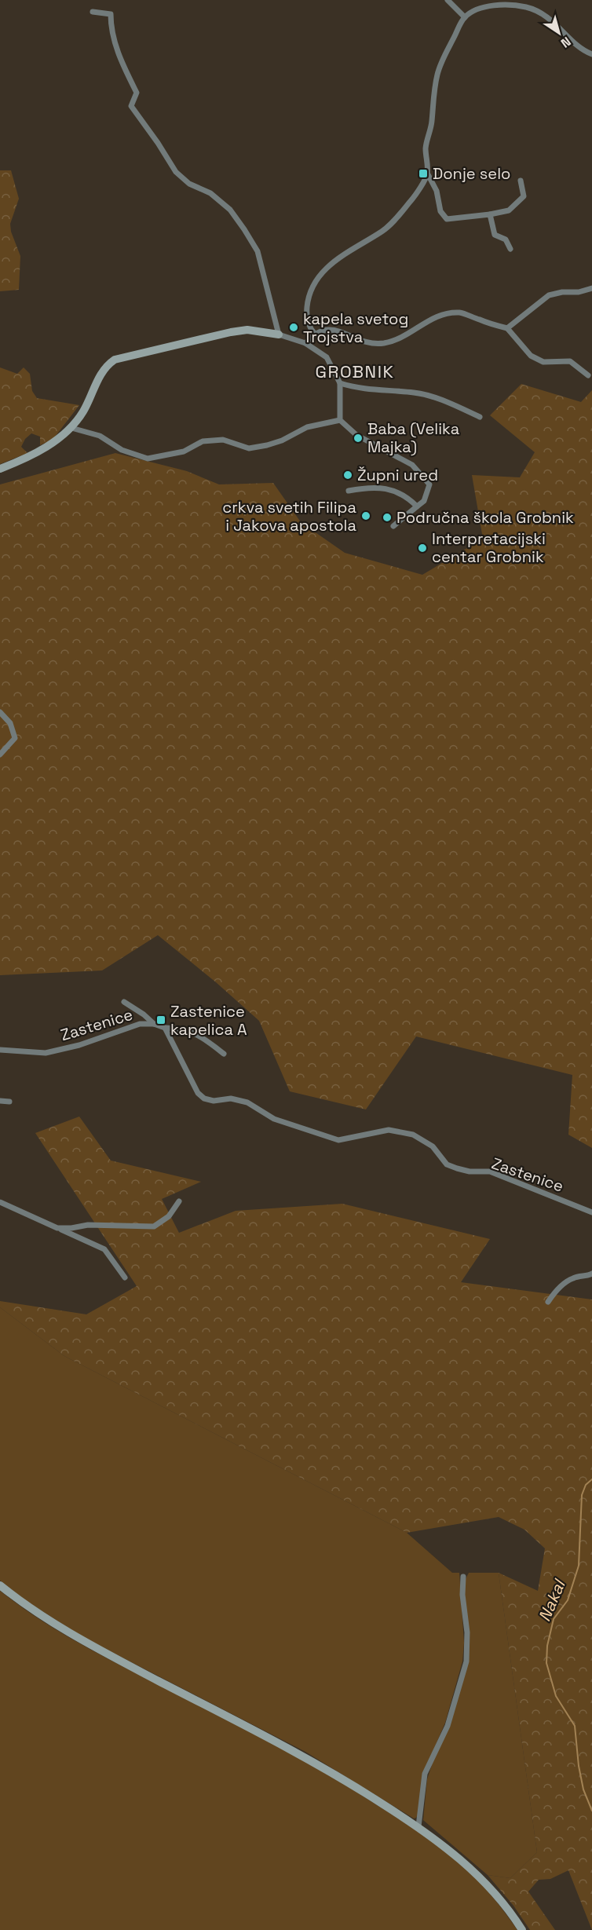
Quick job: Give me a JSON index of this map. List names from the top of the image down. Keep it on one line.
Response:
{"streets":{"street":["Zastenice"]},"districts":["GROBNIK"],"water":["Nakal"],"places":{"transit":["Donje selo","Zastenice kapelica A"],"other":["kapela svetog Trojstva","Baba (Velika Majka)","Župni ured","crkva svetih Filipa i Jakova apostola","Područna škola Grobnik","Interpretacijski centar Grobnik"]},"north":"bottom right"}
